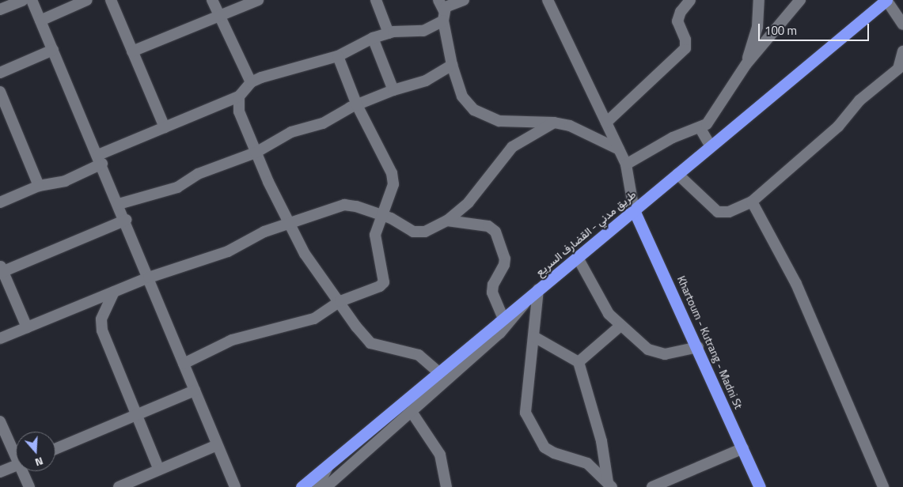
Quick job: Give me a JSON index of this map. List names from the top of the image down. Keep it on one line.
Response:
{"streets":{"highway":["طريق مدني - القضارف السريع","Khartoum - Kutrang - Madni St"]},"crossings":[["طريق مدني - القضارف السريع","Khartoum - Kutrang - Madni St"]],"scale_bar":"100 m","north":"bottom"}
